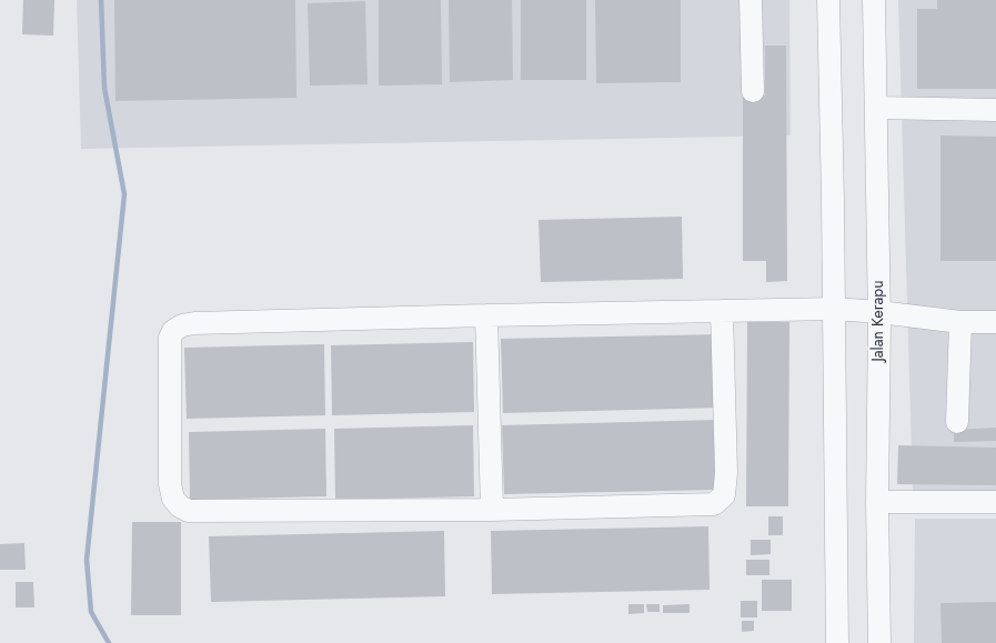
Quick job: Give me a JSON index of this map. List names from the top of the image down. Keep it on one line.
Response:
{"streets":{"street":["Jalan Kerapu"]}}
